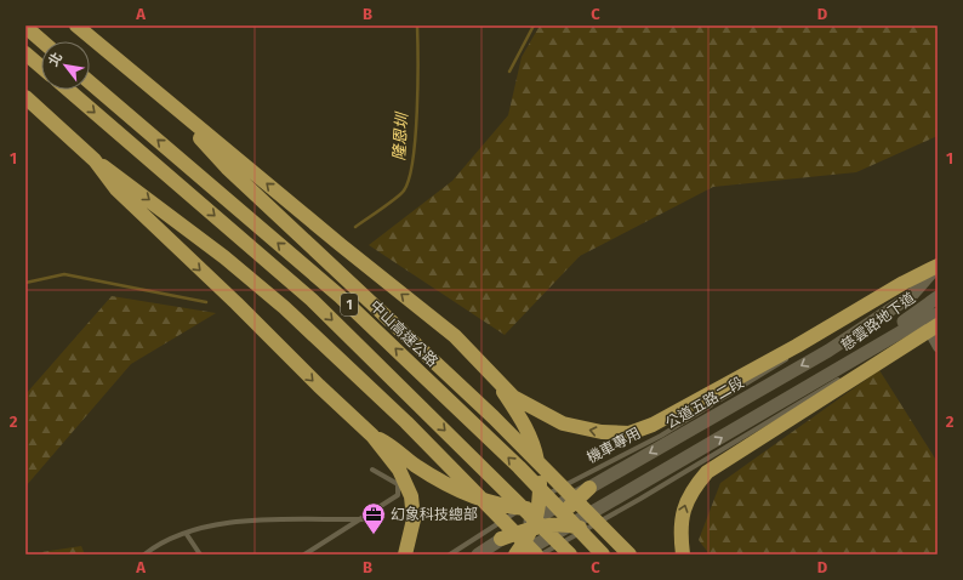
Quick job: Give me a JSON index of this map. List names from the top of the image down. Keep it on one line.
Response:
{"streets":{"highway":["1","中山高速公路"],"street":["慈雲路地下道","公道五路二段"],"lane":["機車專用"]},"crossings":[["慈雲路地下道","公道五路二段"],["公道五路二段","機車專用"]],"water":["隆恩圳"],"places":{"office":["幻象科技總部"]},"north":"top left","grid":{"columns":["A","B","C","D"],"rows":["1","2"]}}
